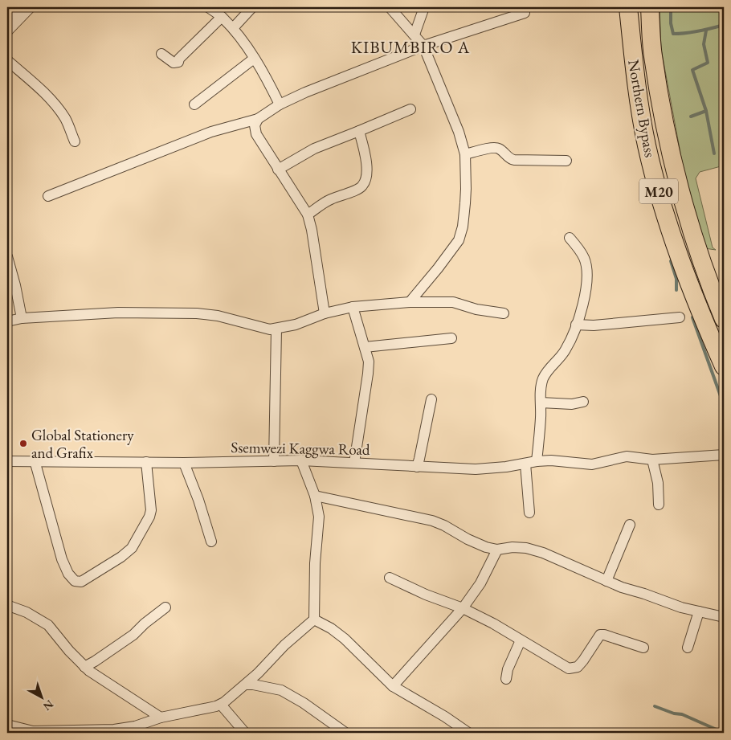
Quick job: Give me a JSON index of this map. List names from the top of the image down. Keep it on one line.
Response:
{"streets":{"highway":["Northern Bypass","M20"],"street":["Ssemwezi Kaggwa Road"]},"districts":["KIBUMBIRO A"],"places":["Global Stationery and Grafix"],"north":"bottom right"}
